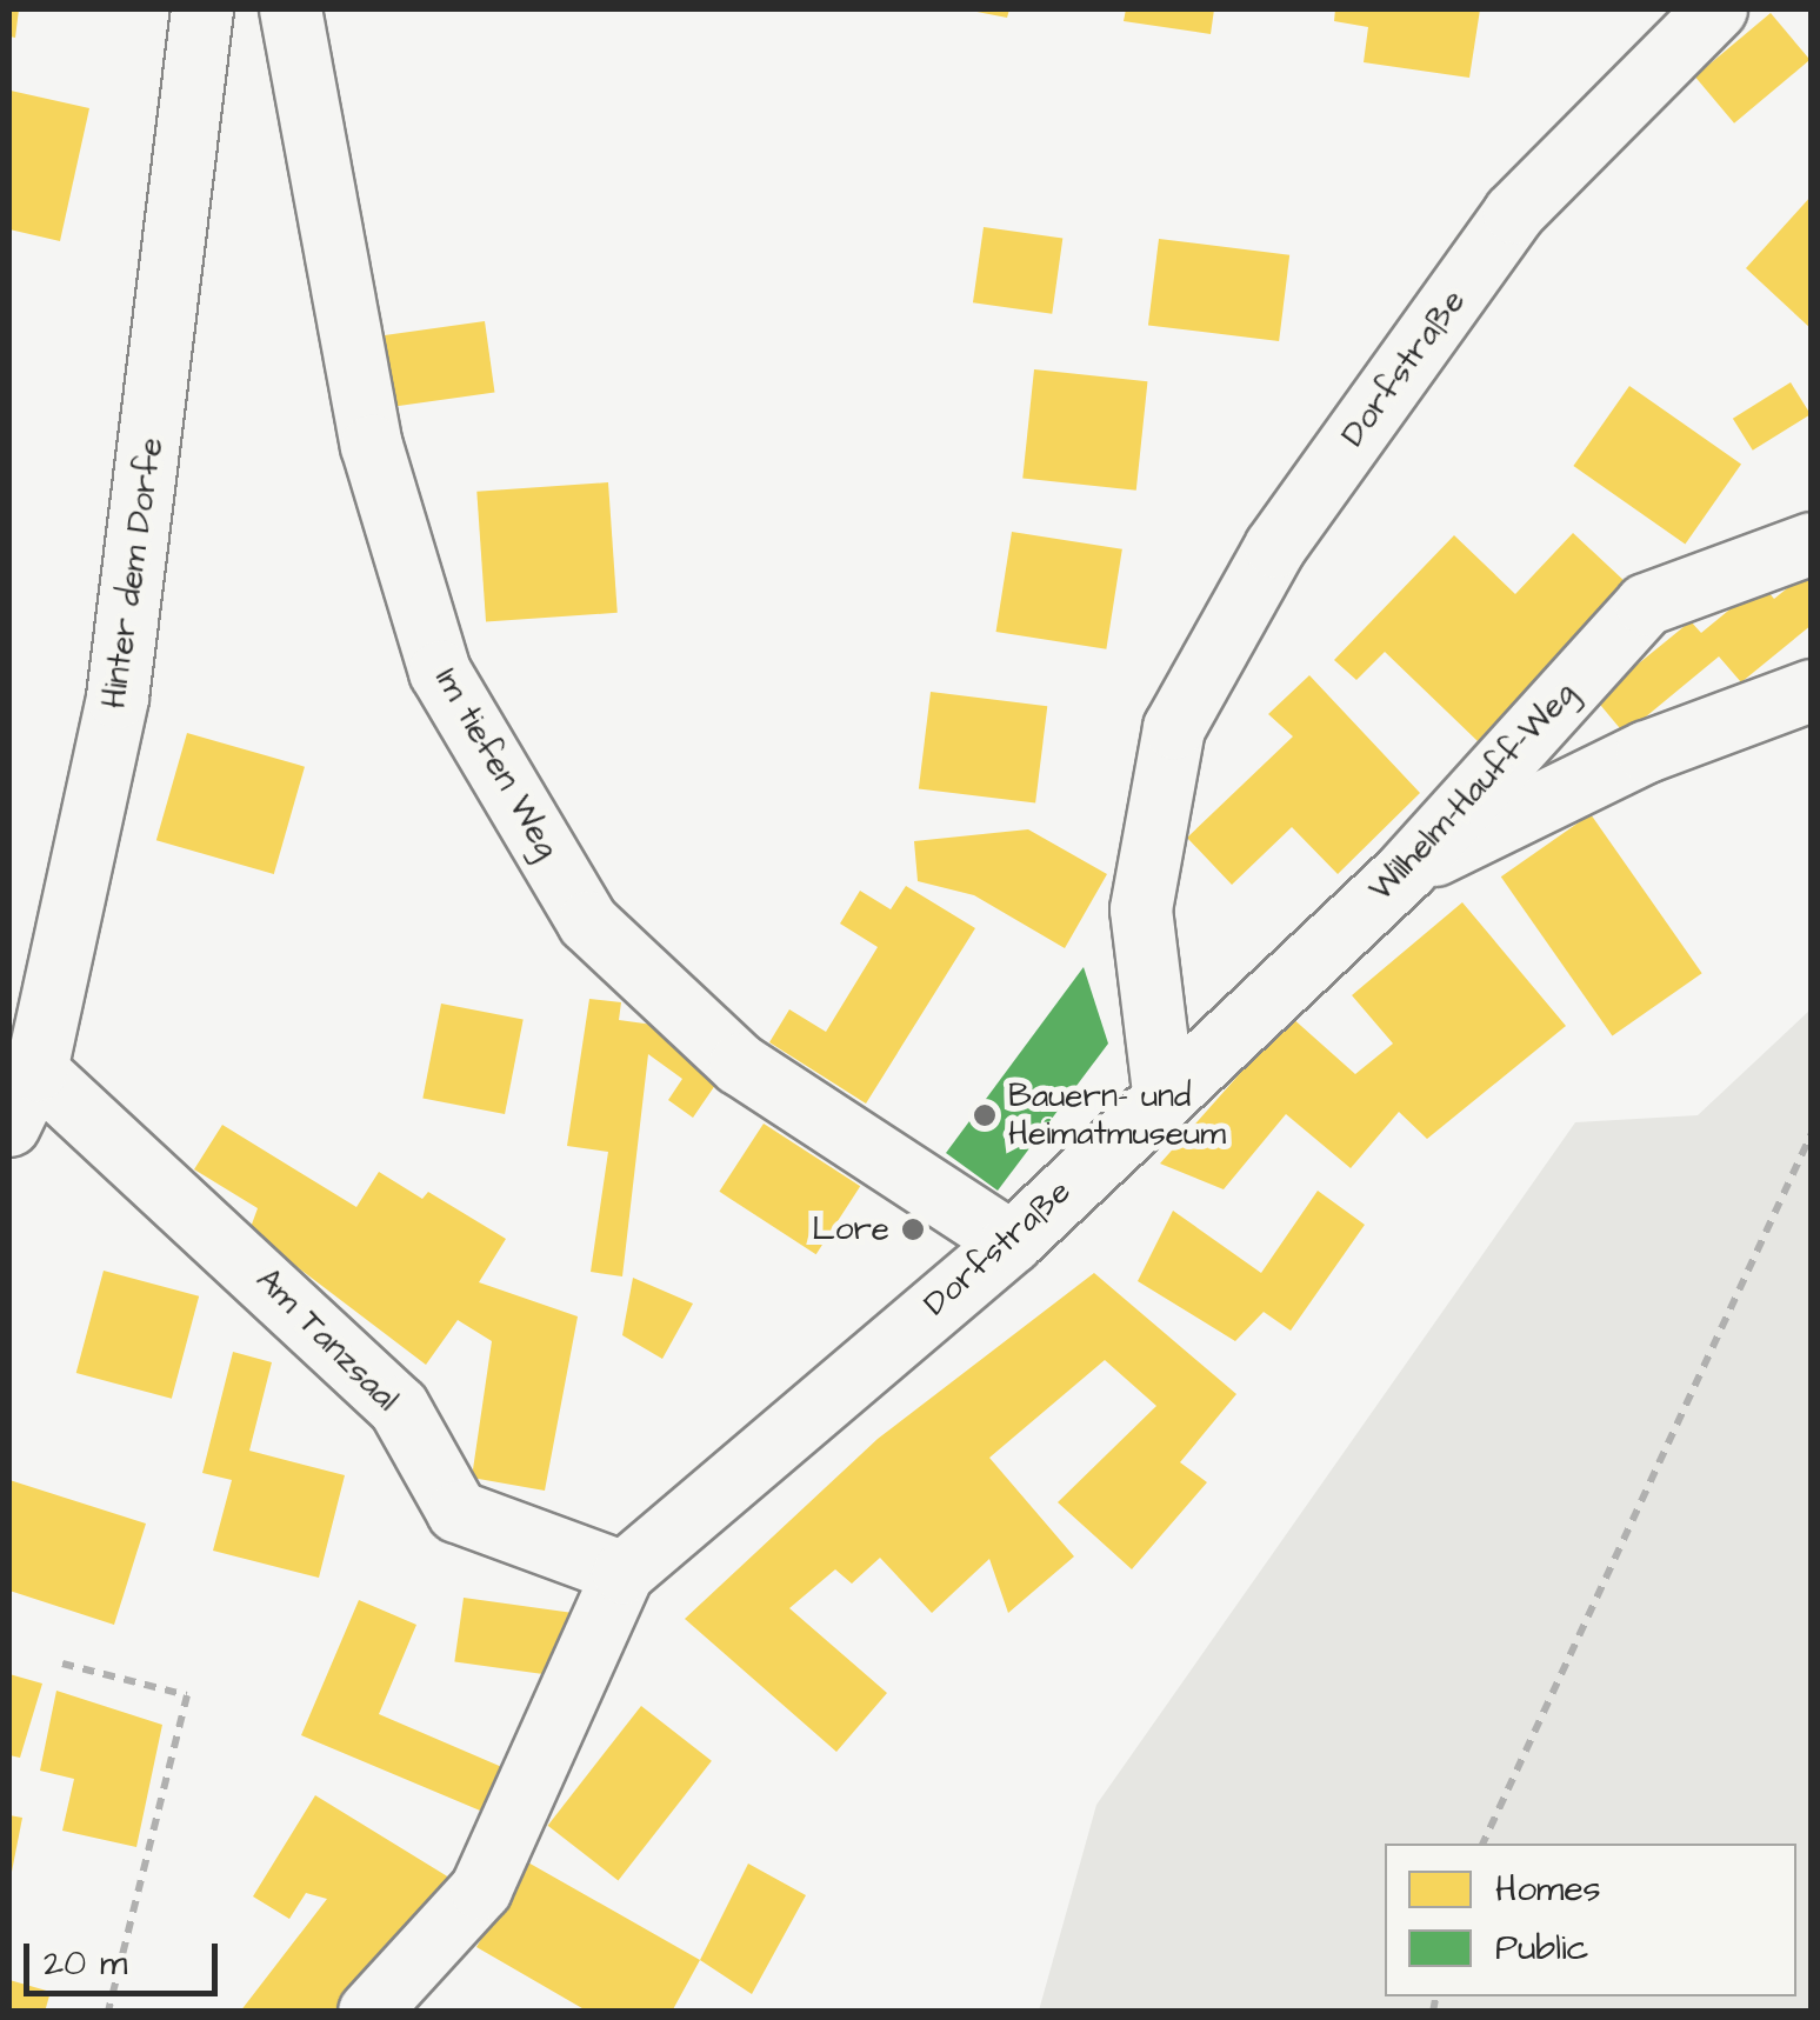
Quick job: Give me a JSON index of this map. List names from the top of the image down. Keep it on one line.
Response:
{"streets":{"street":["Dorfstraße","Hinter dem Dorfe","Im tiefen Weg","Wilhelm-Hauff-Weg","Am Tanzsaal"]},"crossings":[["Dorfstraße","Im tiefen Weg"],["Dorfstraße","Wilhelm-Hauff-Weg"],["Dorfstraße","Am Tanzsaal"],["Hinter dem Dorfe","Am Tanzsaal"]],"places":["Bauern- und Heimatmuseum","Lore"],"legend":["Homes","Public"],"scale_bar":"20 m"}
